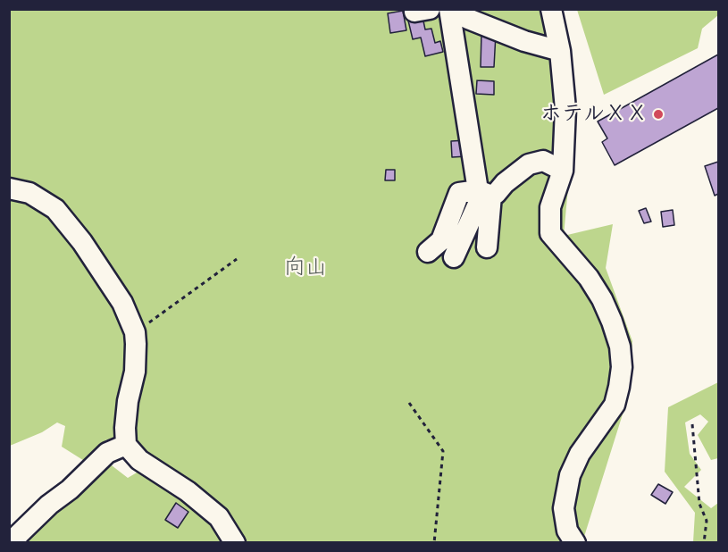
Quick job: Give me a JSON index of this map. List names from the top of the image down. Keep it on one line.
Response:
{"parks":["向山"],"places":["ホテルＸＸ"]}
